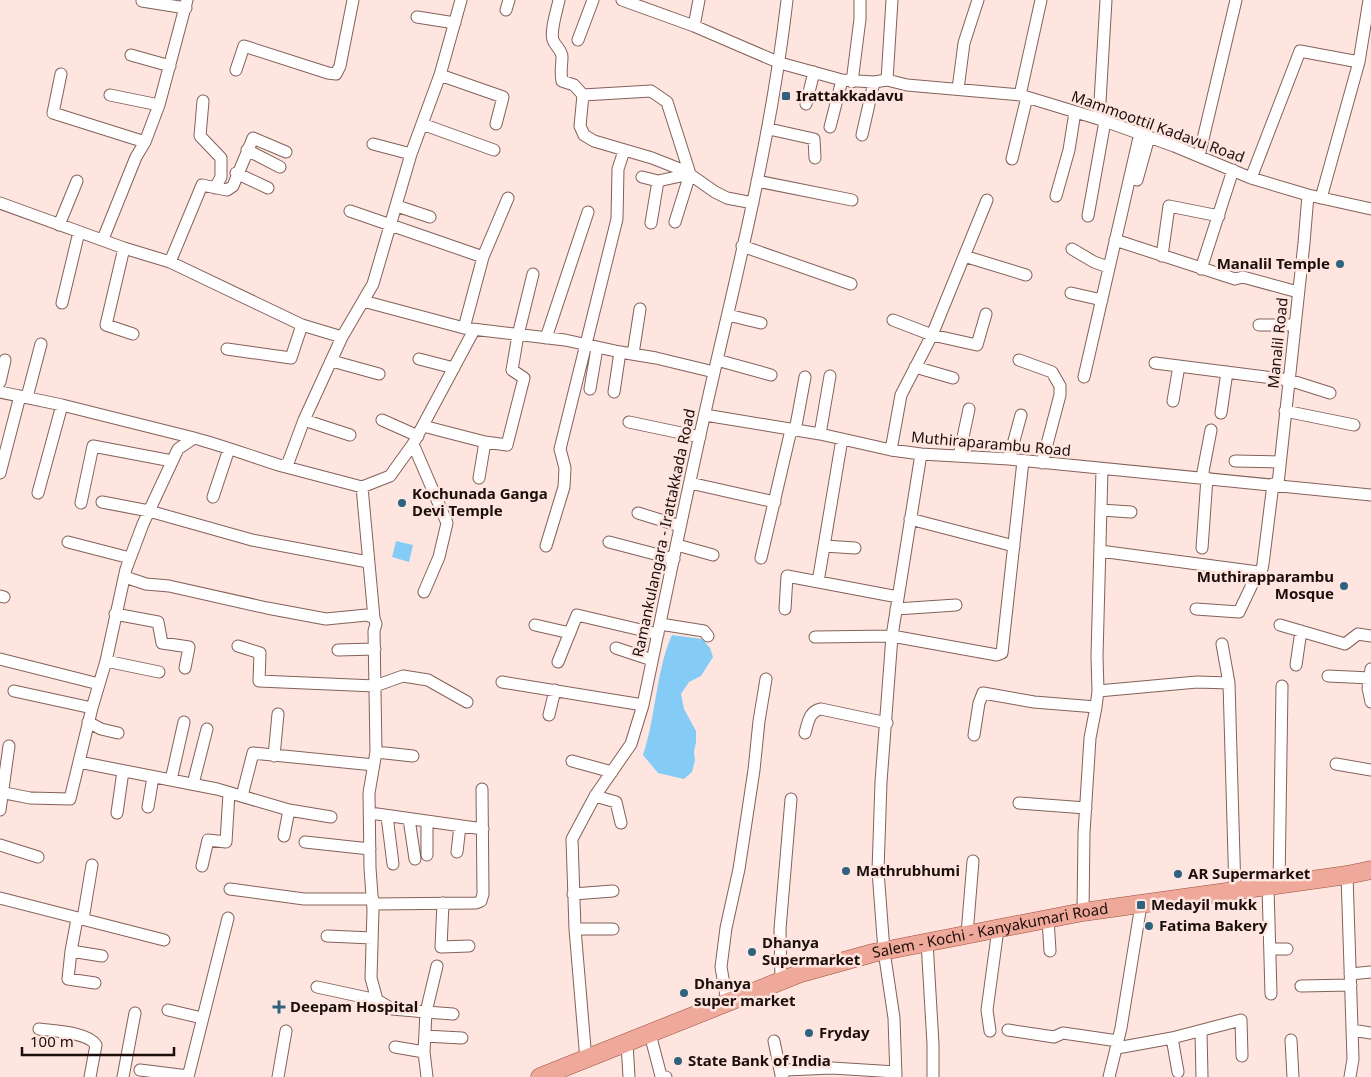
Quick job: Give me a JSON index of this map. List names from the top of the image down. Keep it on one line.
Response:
{"streets":{"main road":["Salem - Kochi - Kanyakumari Road"],"street":["Mammoottil Kadavu Road","Manalil Road","Muthiraparambu Road","Ramankulangara - Irattakkada Road"]},"crossings":[["Mammoottil Kadavu Road","Manalil Road"],["Mammoottil Kadavu Road","Ramankulangara - Irattakkada Road"],["Manalil Road","Muthiraparambu Road"],["Muthiraparambu Road","Ramankulangara - Irattakkada Road"],["Ramankulangara - Irattakkada Road","Salem - Kochi - Kanyakumari Road"]],"places":{"transit":["Irattakkadavu","Medayil mukk"],"other":["Manalil Temple","Kochunada Ganga Devi Temple","Muthirapparambu Mosque","Mathrubhumi","AR Supermarket","Fatima Bakery","Dhanya Supermarket","Dhanya super market","Fryday","State Bank of India"],"health":["Deepam Hospital"]},"scale_bar":"100 m"}
